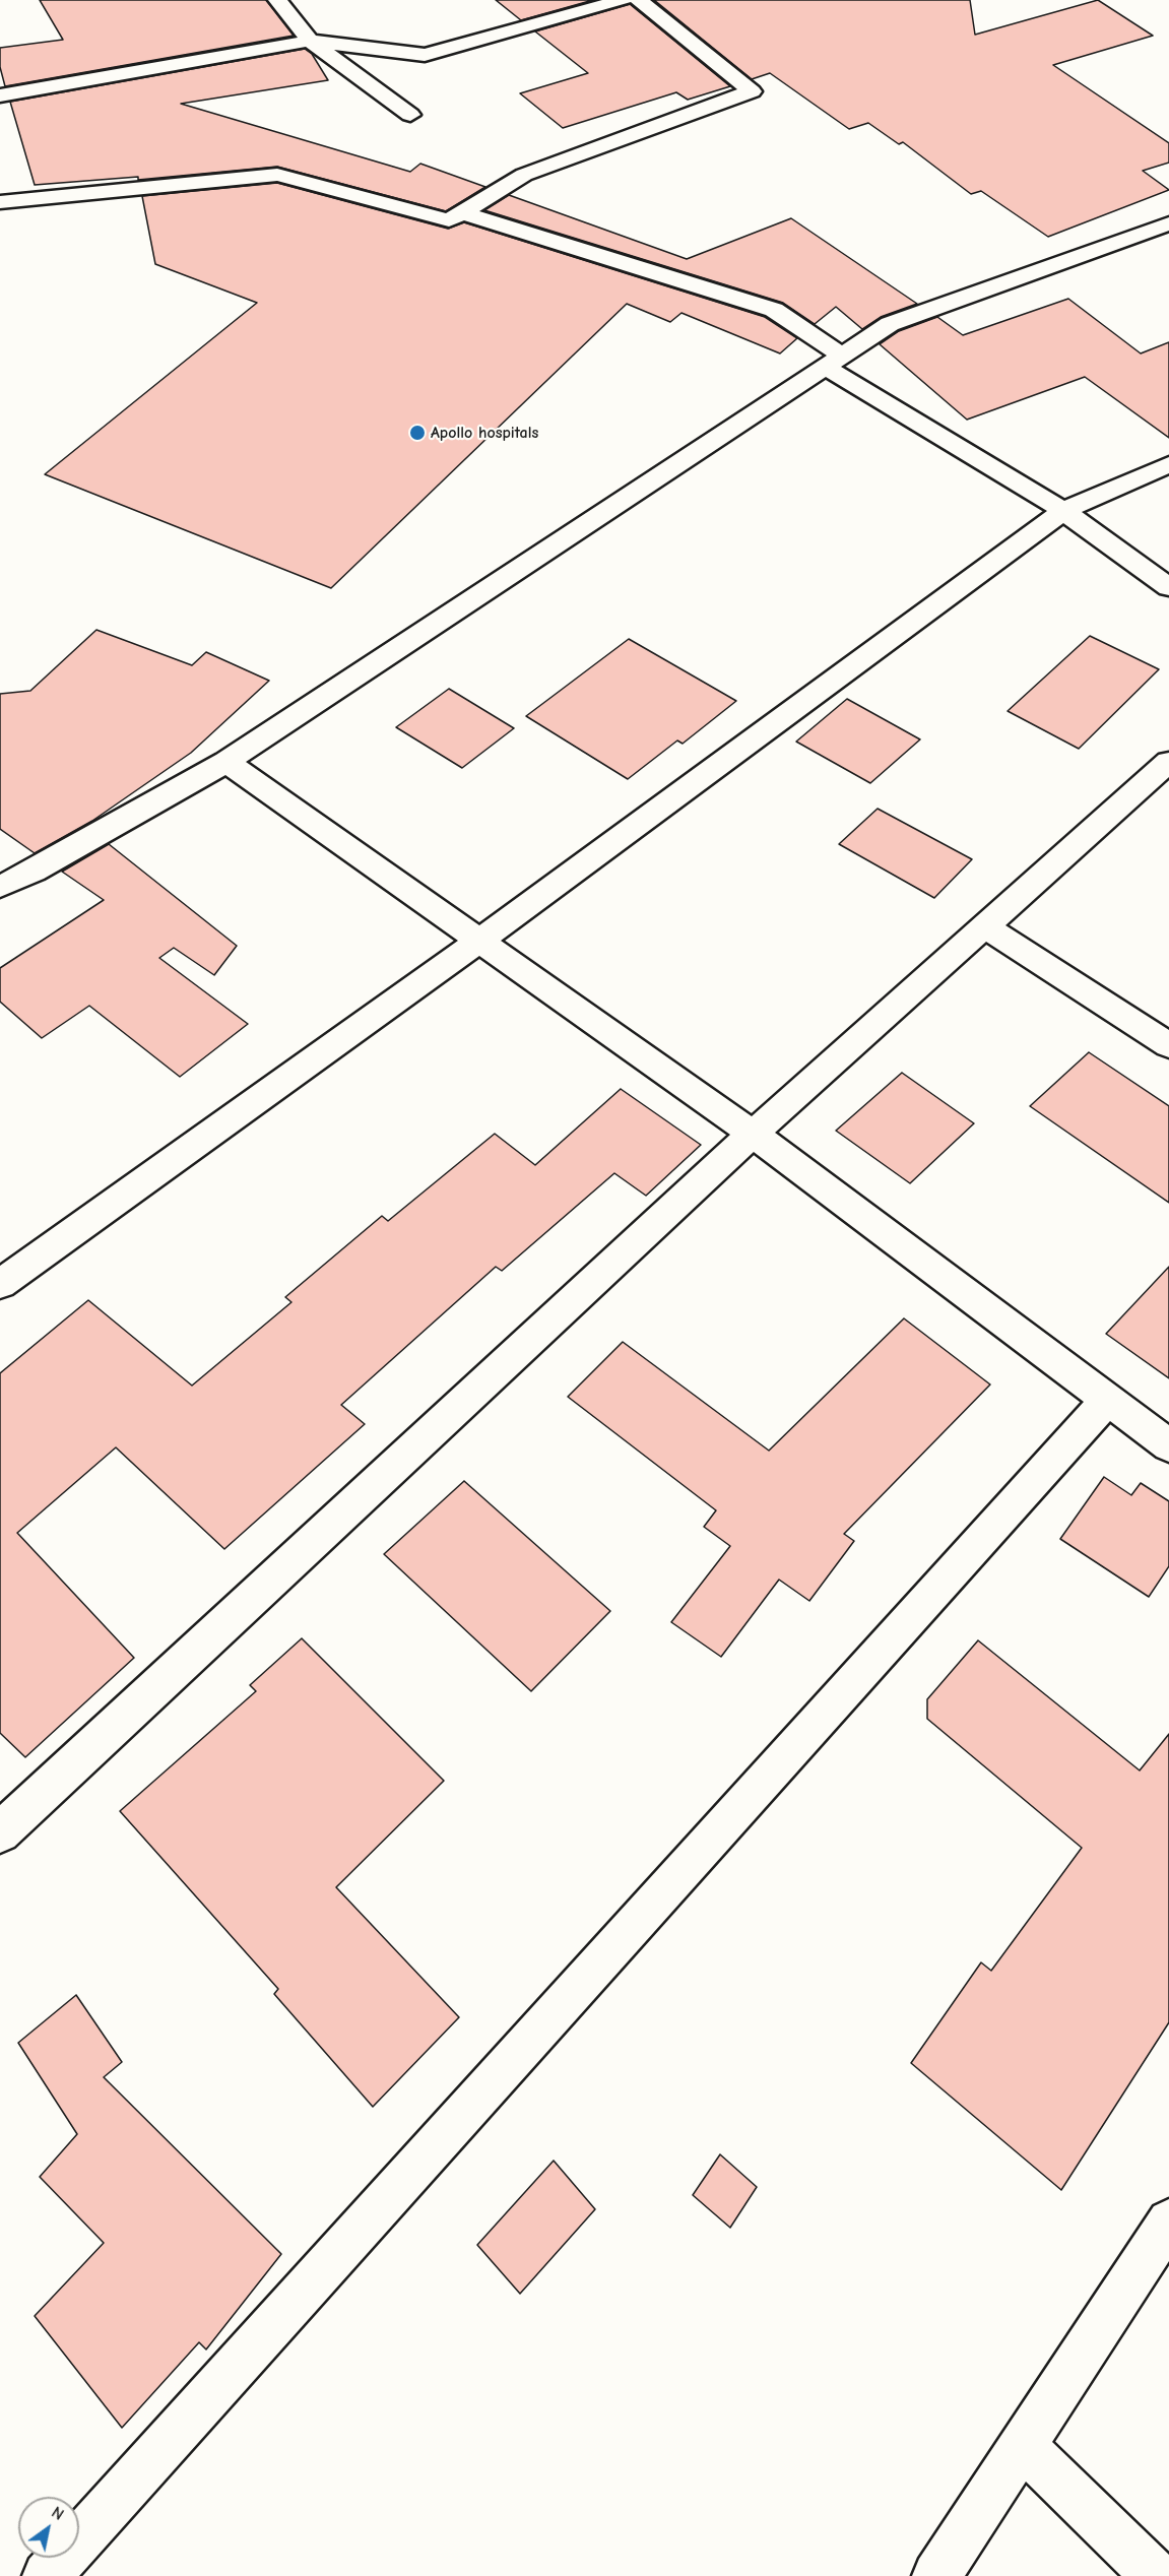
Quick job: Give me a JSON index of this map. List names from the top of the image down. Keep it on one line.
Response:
{"places":["Apollo hospitals"],"north":"top right"}
